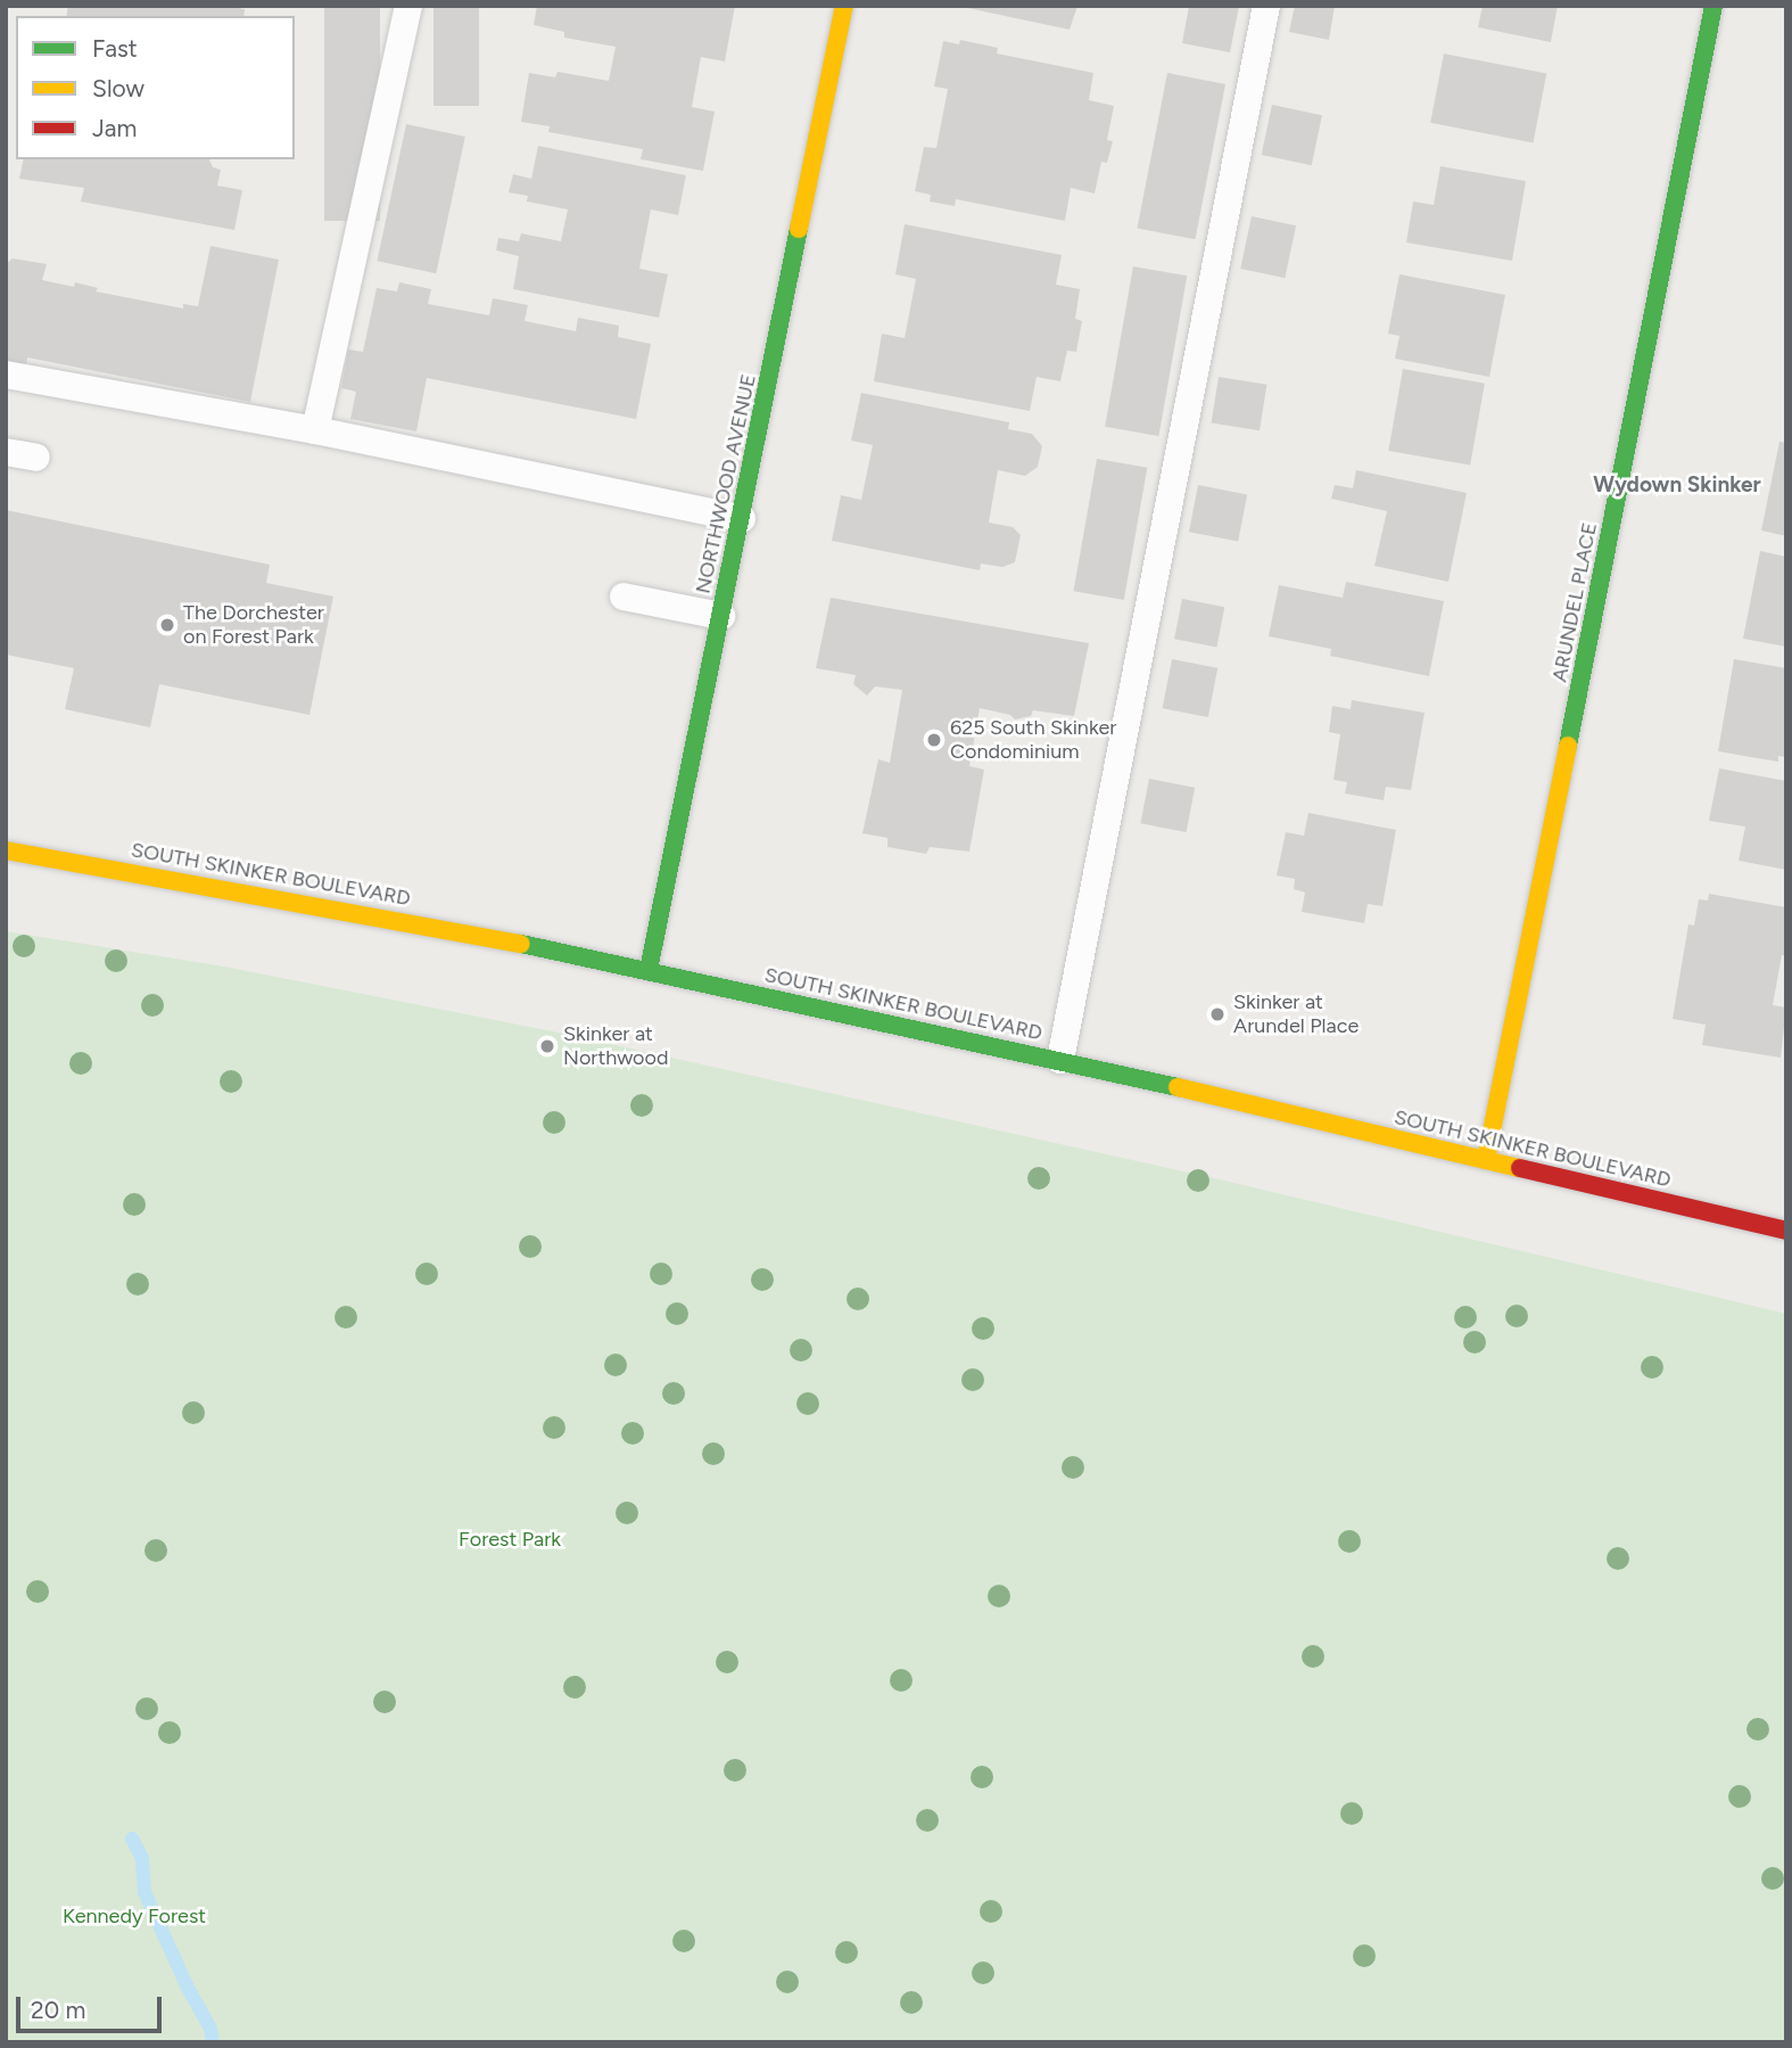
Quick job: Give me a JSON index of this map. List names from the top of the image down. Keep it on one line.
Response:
{"streets":{"street":["NORTHWOOD AVENUE","ARUNDEL PLACE","SOUTH SKINKER BOULEVARD"]},"crossings":[["NORTHWOOD AVENUE","SOUTH SKINKER BOULEVARD"],["ARUNDEL PLACE","SOUTH SKINKER BOULEVARD"]],"districts":["Wydown Skinker"],"parks":["Forest Park","Kennedy Forest"],"places":["The Dorchester on Forest Park","625 South Skinker Condominium","Skinker at Arundel Place","Skinker at Northwood"],"legend":["Fast","Slow","Jam"],"scale_bar":"20 m"}
